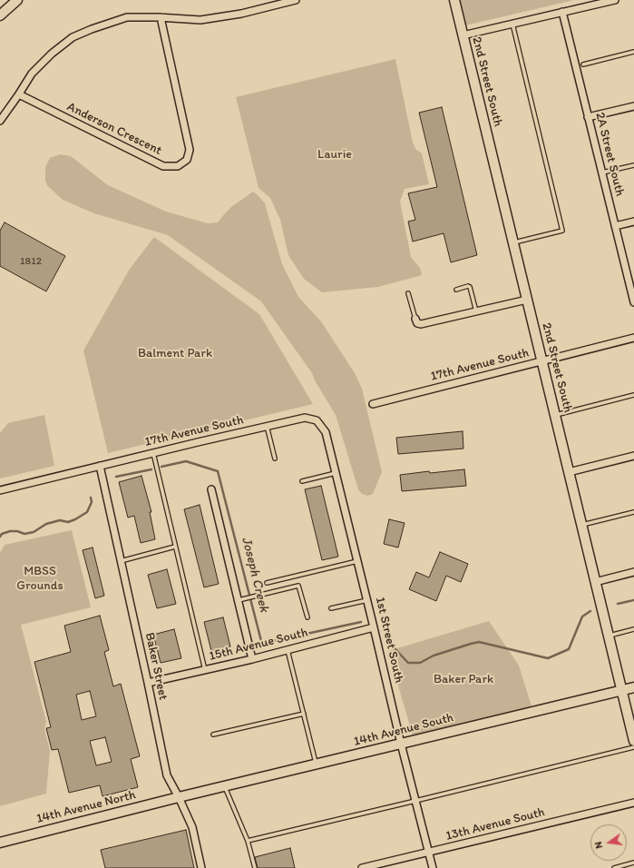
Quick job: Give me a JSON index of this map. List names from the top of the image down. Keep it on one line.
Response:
{"streets":{"street":["2nd Street South","Anderson Crescent","2A Street South","17th Avenue South","1st Street South","15th Avenue South","Baker Street","14th Avenue South","14th Avenue North","13th Avenue South"]},"crossings":[["2nd Street South","17th Avenue South"],["2nd Street South","14th Avenue South"],["17th Avenue South","1st Street South"],["17th Avenue South","Baker Street"],["1st Street South","15th Avenue South"],["1st Street South","14th Avenue South"],["1st Street South","13th Avenue South"],["15th Avenue South","Baker Street"],["Baker Street","14th Avenue South"],["Baker Street","14th Avenue North"],["14th Avenue South","14th Avenue North"]],"water":["Joseph Creek"],"parks":["Laurie","Balment Park","MBSS Grounds","Baker Park"],"house_numbers":["1812"],"north":"left"}
